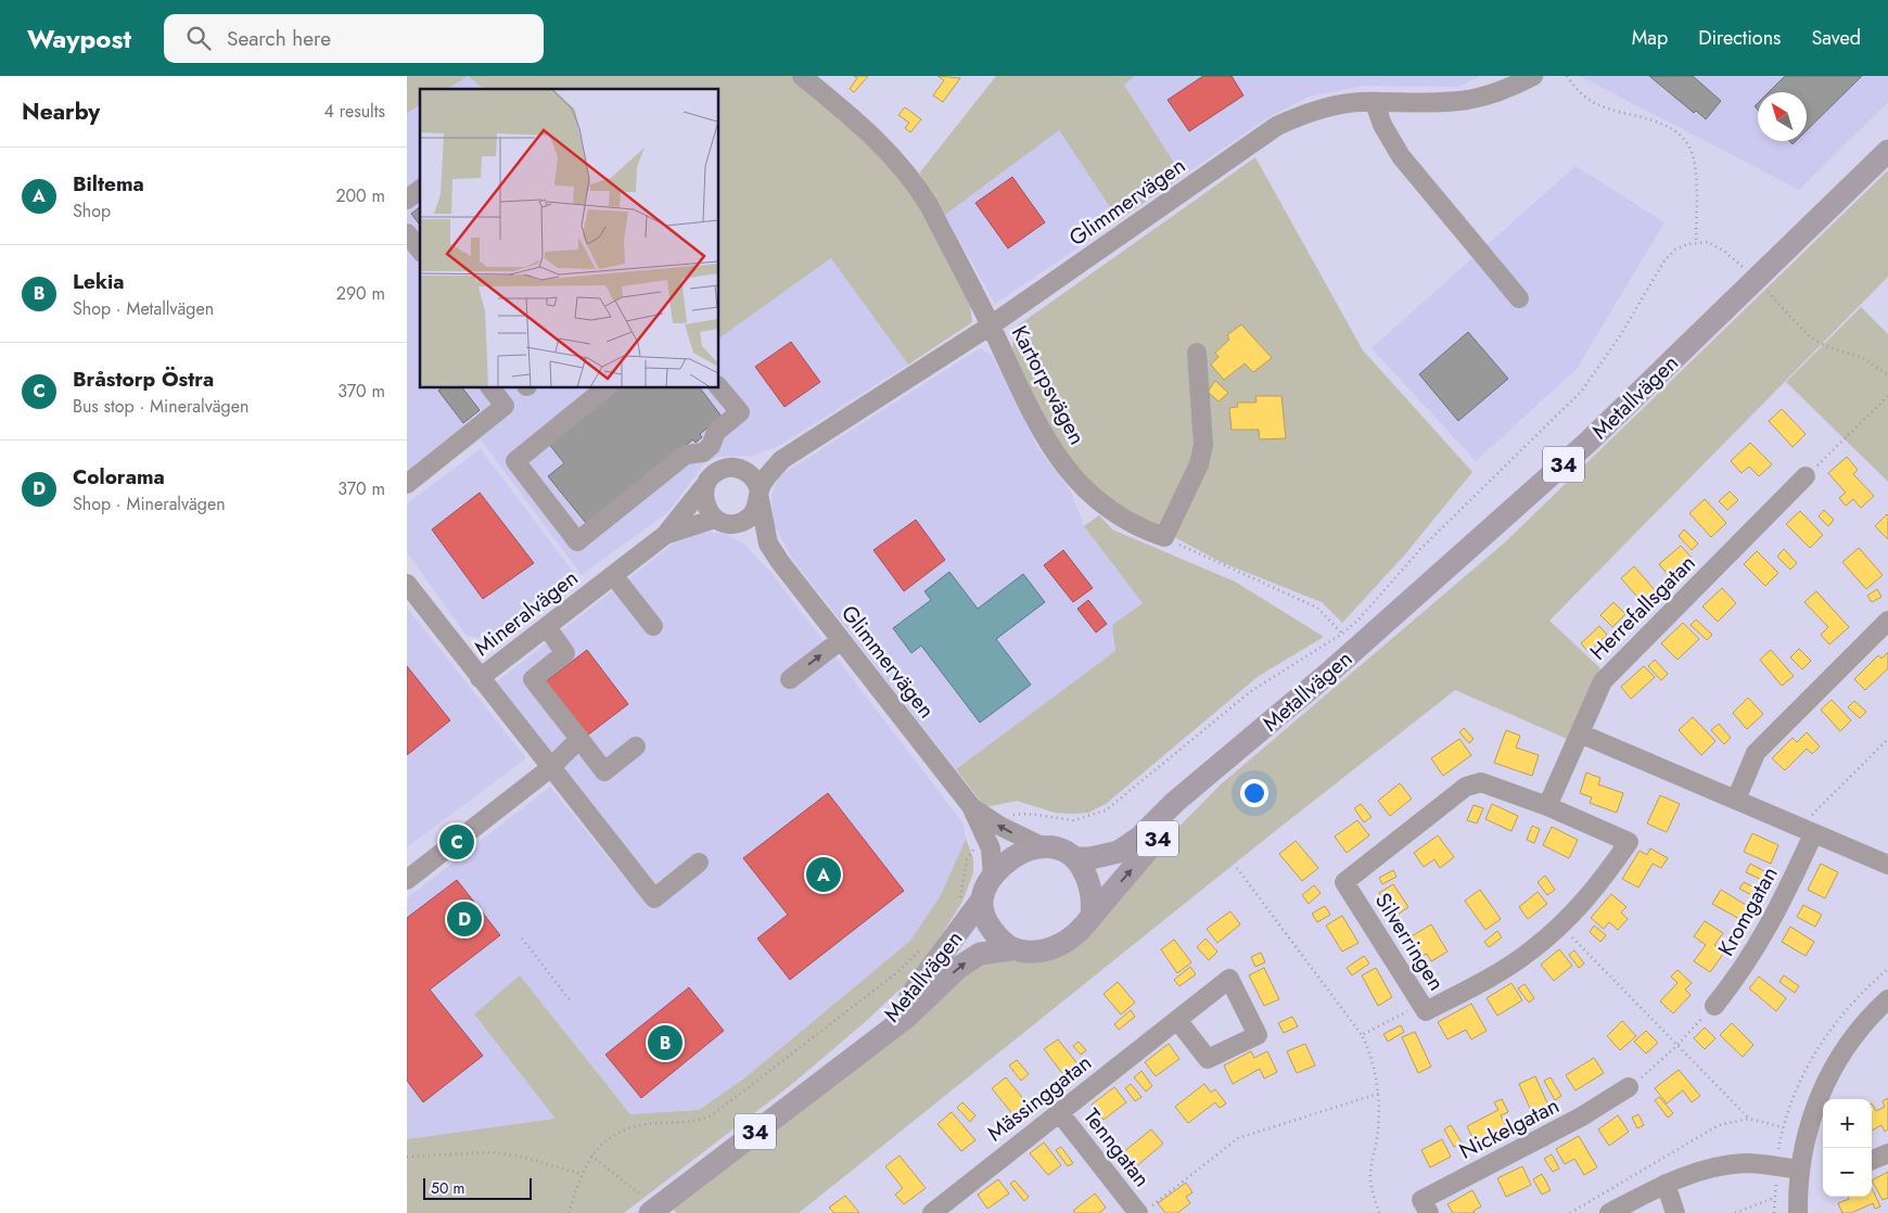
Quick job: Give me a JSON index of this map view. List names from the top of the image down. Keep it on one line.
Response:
{"streets":{"main road":["Metallvägen","34"],"street":["Glimmervägen","Kartorpsvägen","Herrefallsgatan","Mineralvägen","Kromgatan","Silverringen","Mässinggatan","Nickelgatan","Tenngatan"]},"crossings":[["Glimmervägen","Kartorpsvägen"],["Glimmervägen","Metallvägen"],["Glimmervägen","34"],["Glimmervägen","Mineralvägen"],["Metallvägen","34"],["Mässinggatan","Tenngatan"]],"scale_bar":"50 m","north":"top left","page":{"header":"Waypost","search":"Search here","nav":["Map","Directions","Saved"],"heading":["Nearby","4 results"],"list":[{"mark":"A","name":"Biltema","note":"Shop","value":"200 m"},{"mark":"B","name":"Lekia","note":"Shop · Metallvägen","value":"290 m"},{"mark":"C","name":"Bråstorp Östra","note":"Bus stop · Mineralvägen","value":"370 m"},{"mark":"D","name":"Colorama","note":"Shop · Mineralvägen","value":"370 m"}],"pins":["C","A","D","B"],"map_buttons":["+","−"],"scale":"50 m"}}
